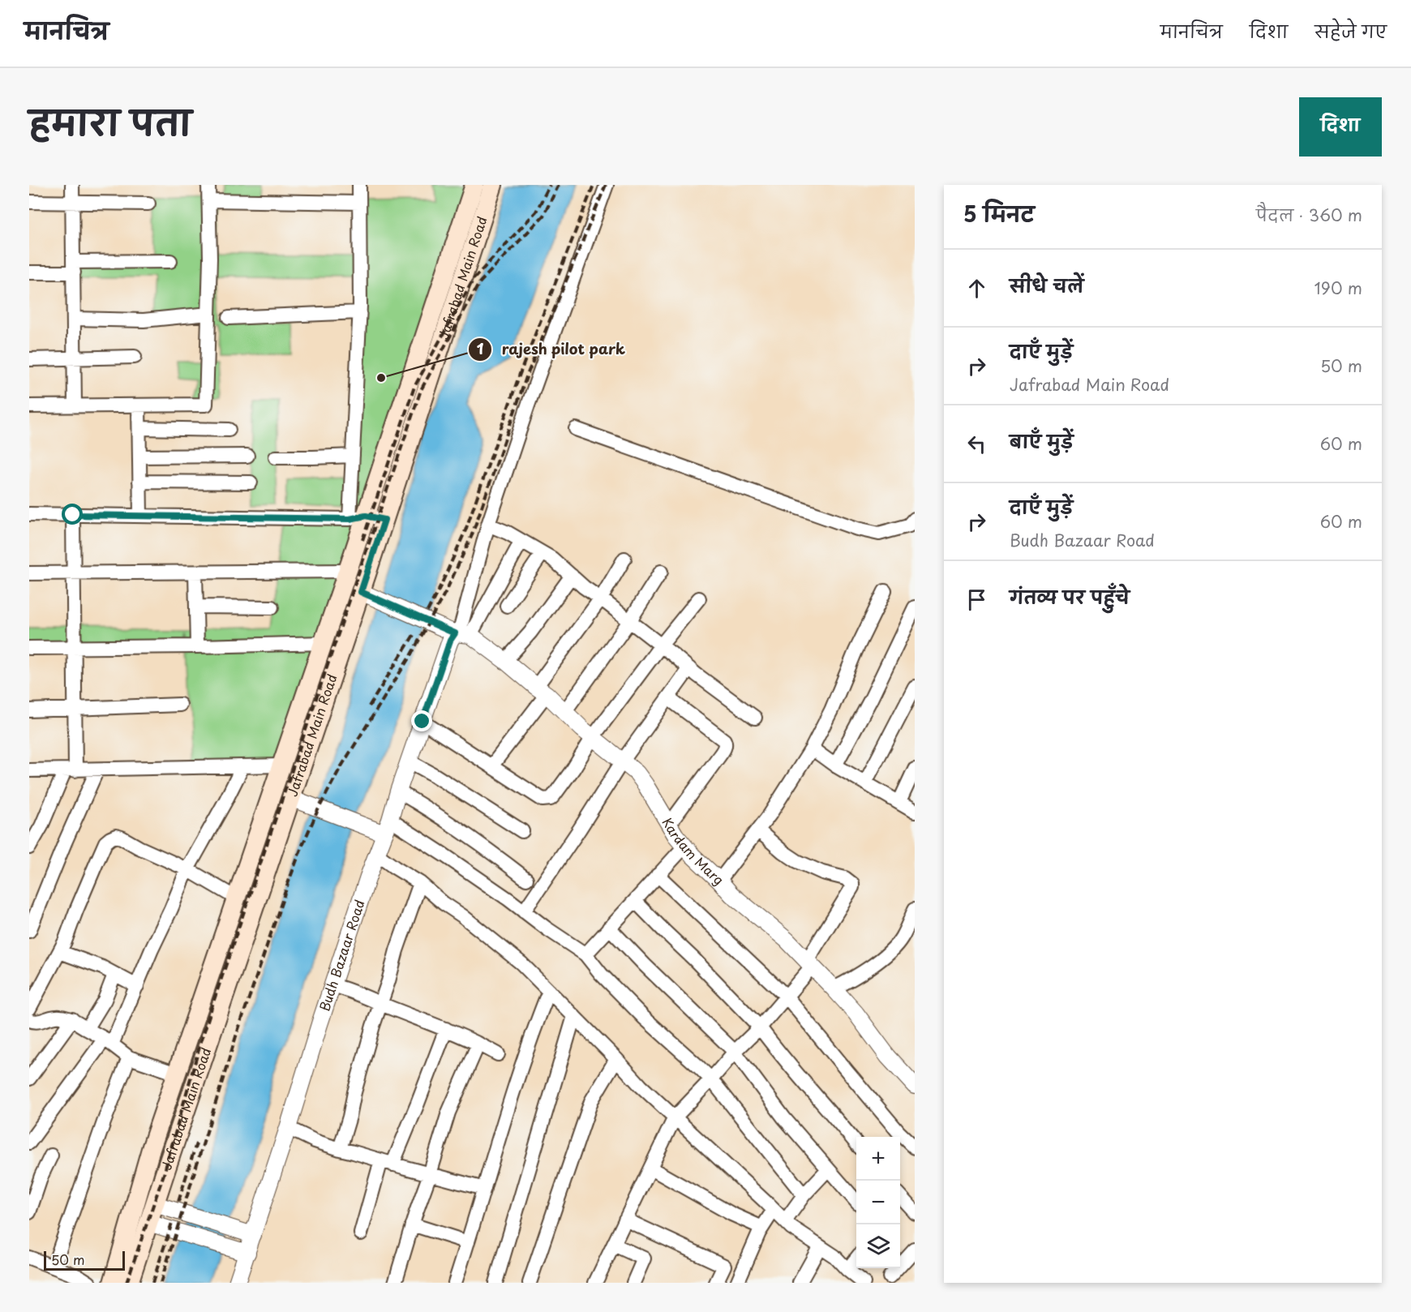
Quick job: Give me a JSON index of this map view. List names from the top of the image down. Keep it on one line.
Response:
{"streets":{"main road":["Jafrabad Main Road"],"street":["Kardam Marg","Budh Bazaar Road"]},"crossings":[["Jafrabad Main Road","Kardam Marg"],["Kardam Marg","Budh Bazaar Road"]],"places":["rajesh pilot park"],"scale_bar":"50 m","page":{"header":"मानचित्र","nav":["मानचित्र","दिशा","सहेजे गए"],"title":"हमारा पता","buttons":"दिशा","heading":["5 मिनट","पैदल · 360 m"],"list":[["सीधे चलें","190 m"],["दाएँ मुड़ें","Jafrabad Main Road","50 m"],["बाएँ मुड़ें","60 m"],["दाएँ मुड़ें","Budh Bazaar Road","60 m"],"गंतव्य पर पहुँचे"],"map_buttons":["+","−"],"scale":"50 m"}}
